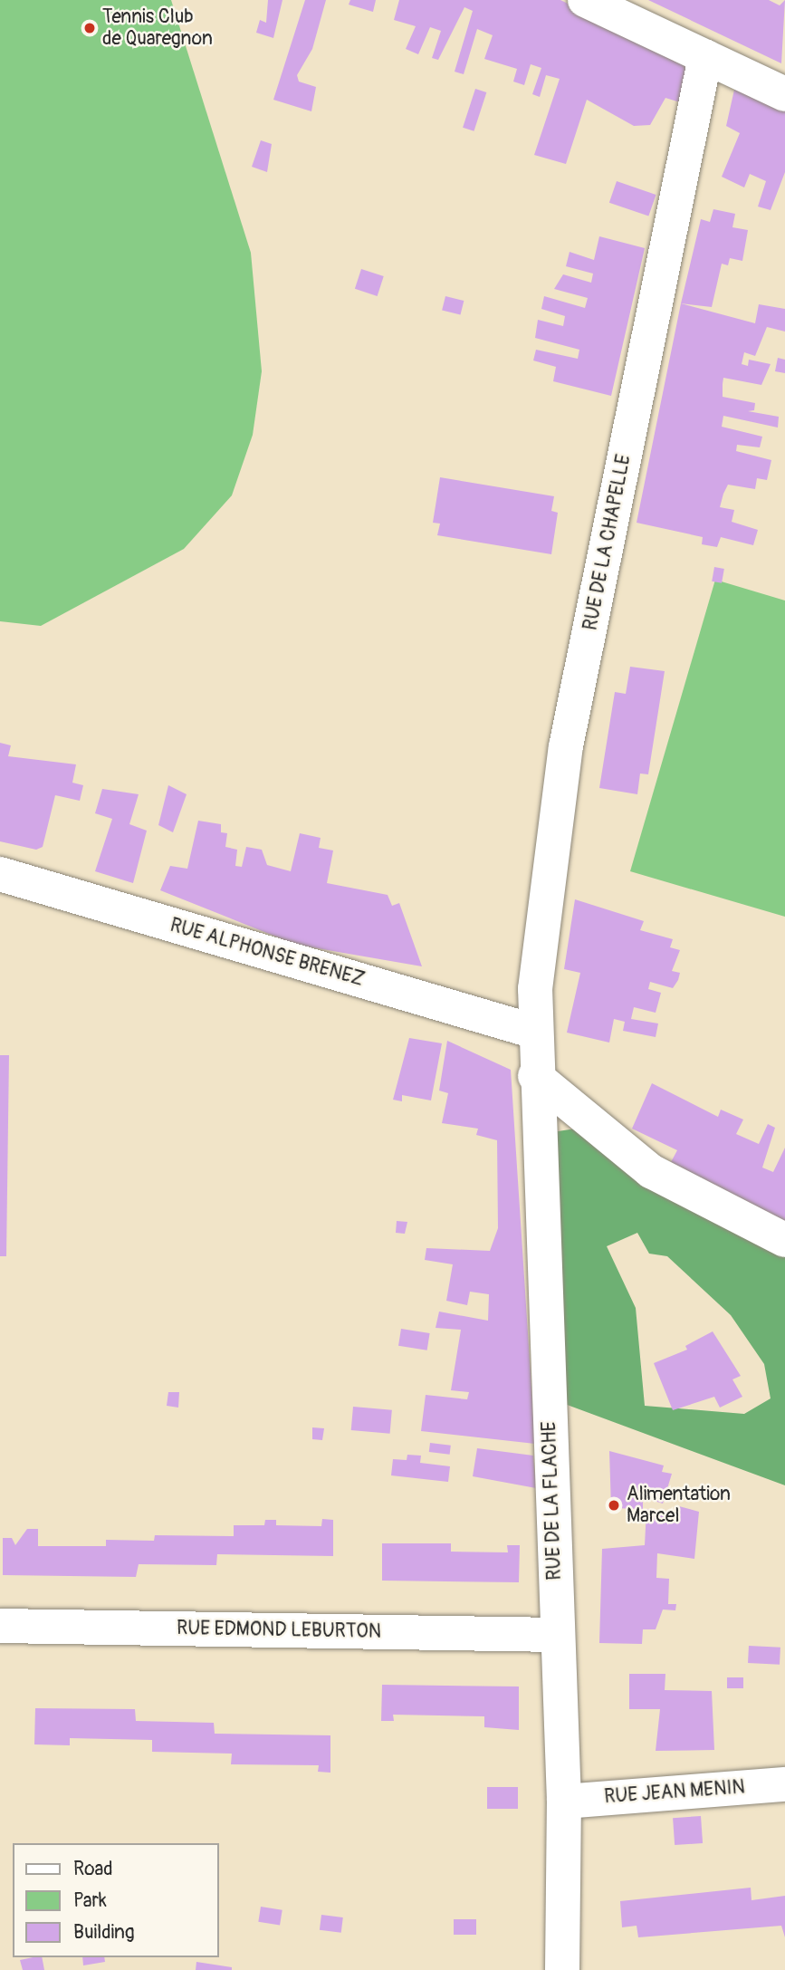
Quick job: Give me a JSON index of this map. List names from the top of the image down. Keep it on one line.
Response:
{"streets":{"street":["RUE DE LA CHAPELLE","RUE ALPHONSE BRENEZ","RUE DE LA FLACHE","RUE EDMOND LEBURTON","RUE JEAN MENIN"]},"crossings":[["RUE DE LA CHAPELLE","RUE ALPHONSE BRENEZ"],["RUE DE LA CHAPELLE","RUE DE LA FLACHE"],["RUE ALPHONSE BRENEZ","RUE DE LA FLACHE"],["RUE DE LA FLACHE","RUE EDMOND LEBURTON"],["RUE DE LA FLACHE","RUE JEAN MENIN"]],"places":["Tennis Club de Quaregnon","Alimentation Marcel"],"legend":["Road","Park","Building"]}
